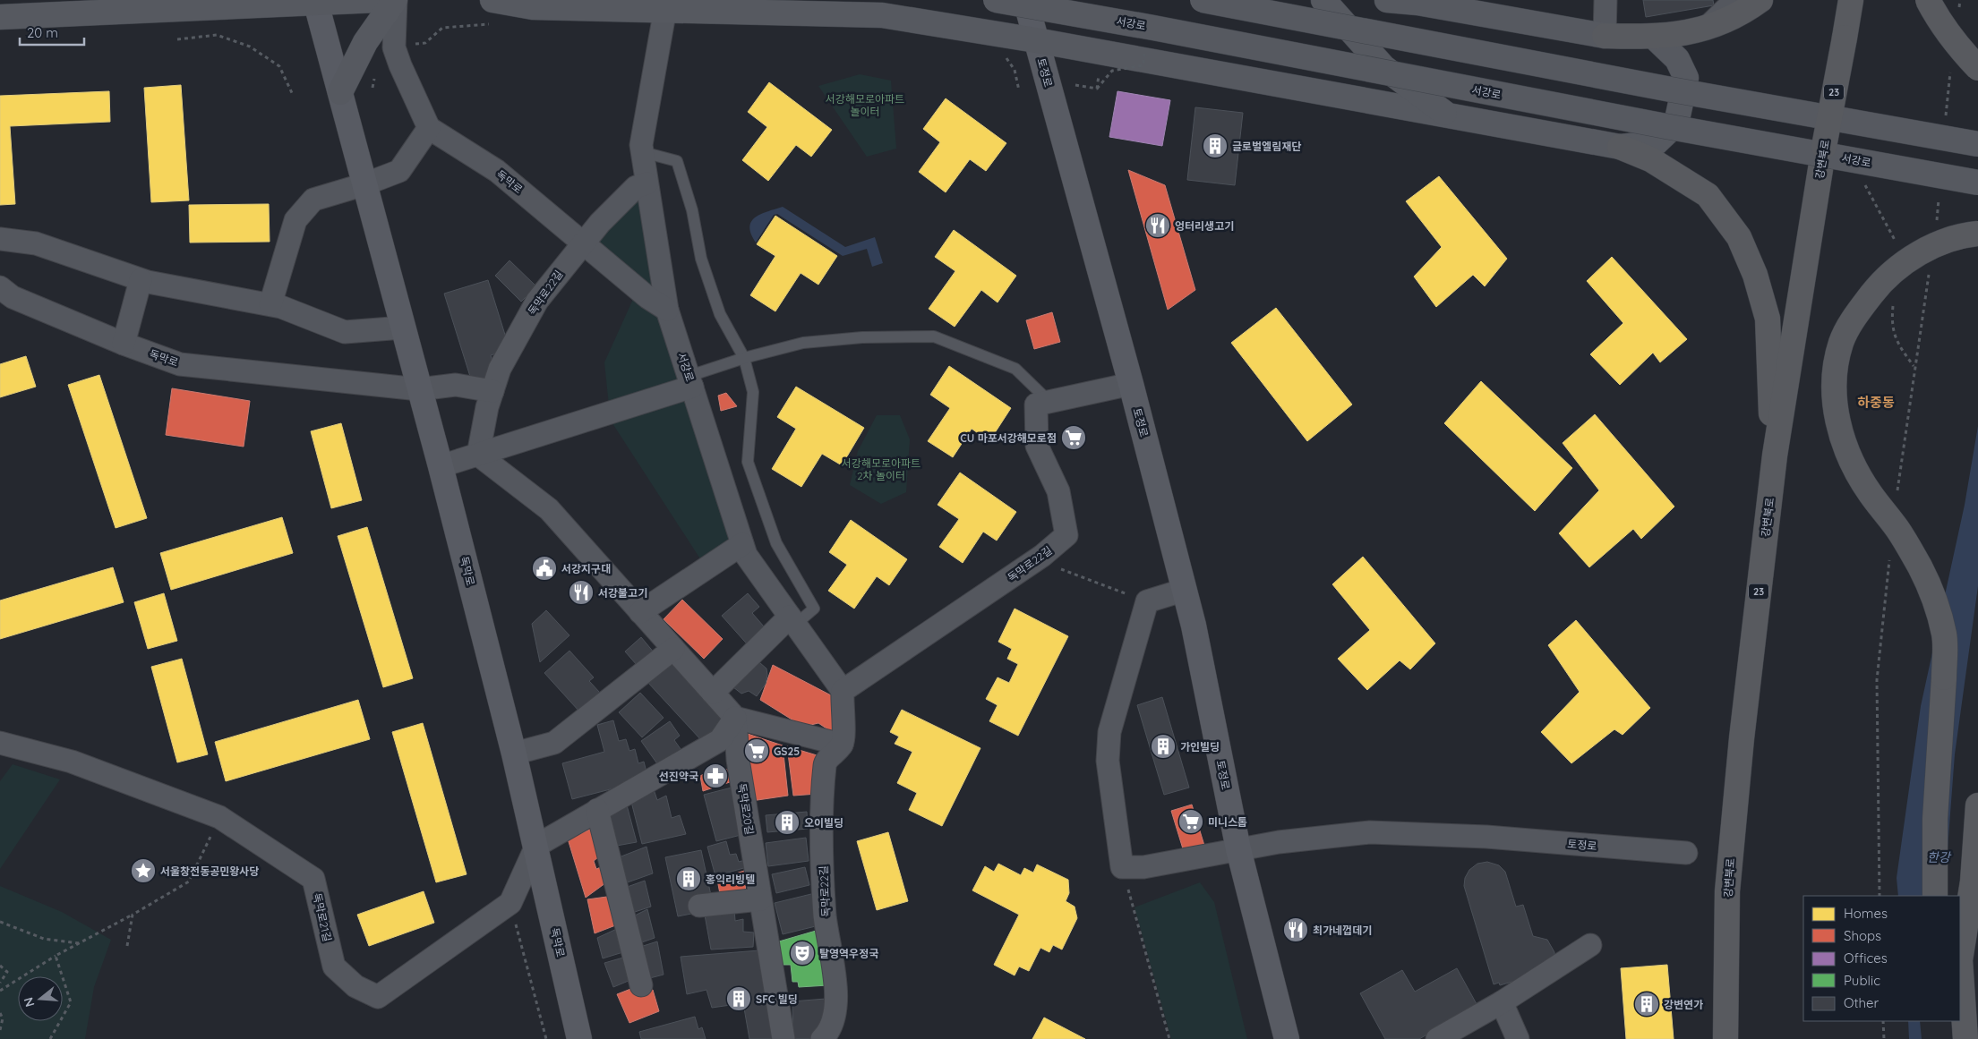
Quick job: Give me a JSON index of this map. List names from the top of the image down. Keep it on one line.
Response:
{"streets":{"highway":["23","강변북로"],"main road":["서강로","토정로","독막로"],"street":["독막로22길","독막로20길","독막로21길"]},"crossings":[["서강로","독막로"],["서강로","독막로22길"],["토정로","독막로22길"],["독막로","독막로22길"]],"districts":["하중동"],"water":["한강"],"parks":["서강해모로아파트 놀이터","서강해모로아파트 2차 놀이터"],"places":{"building":["글로벌엘림재단","가인빌딩","오이빌딩","홍익리빙텔","SFC 빌딩","강변연가"],"restaurant":["엉터리생고기","서강불고기","최가네껍데기"],"supermarket":["CU 마포서강해모로점","GS25","미니스톱"],"public building":["서강지구대"],"pharmacy":["선진약국"],"place":["서울창전동공민왕사당"],"theatre":["탈영역우정국"]},"legend":["Homes","Shops","Offices","Public","Other"],"scale_bar":"20 m","north":"left"}
